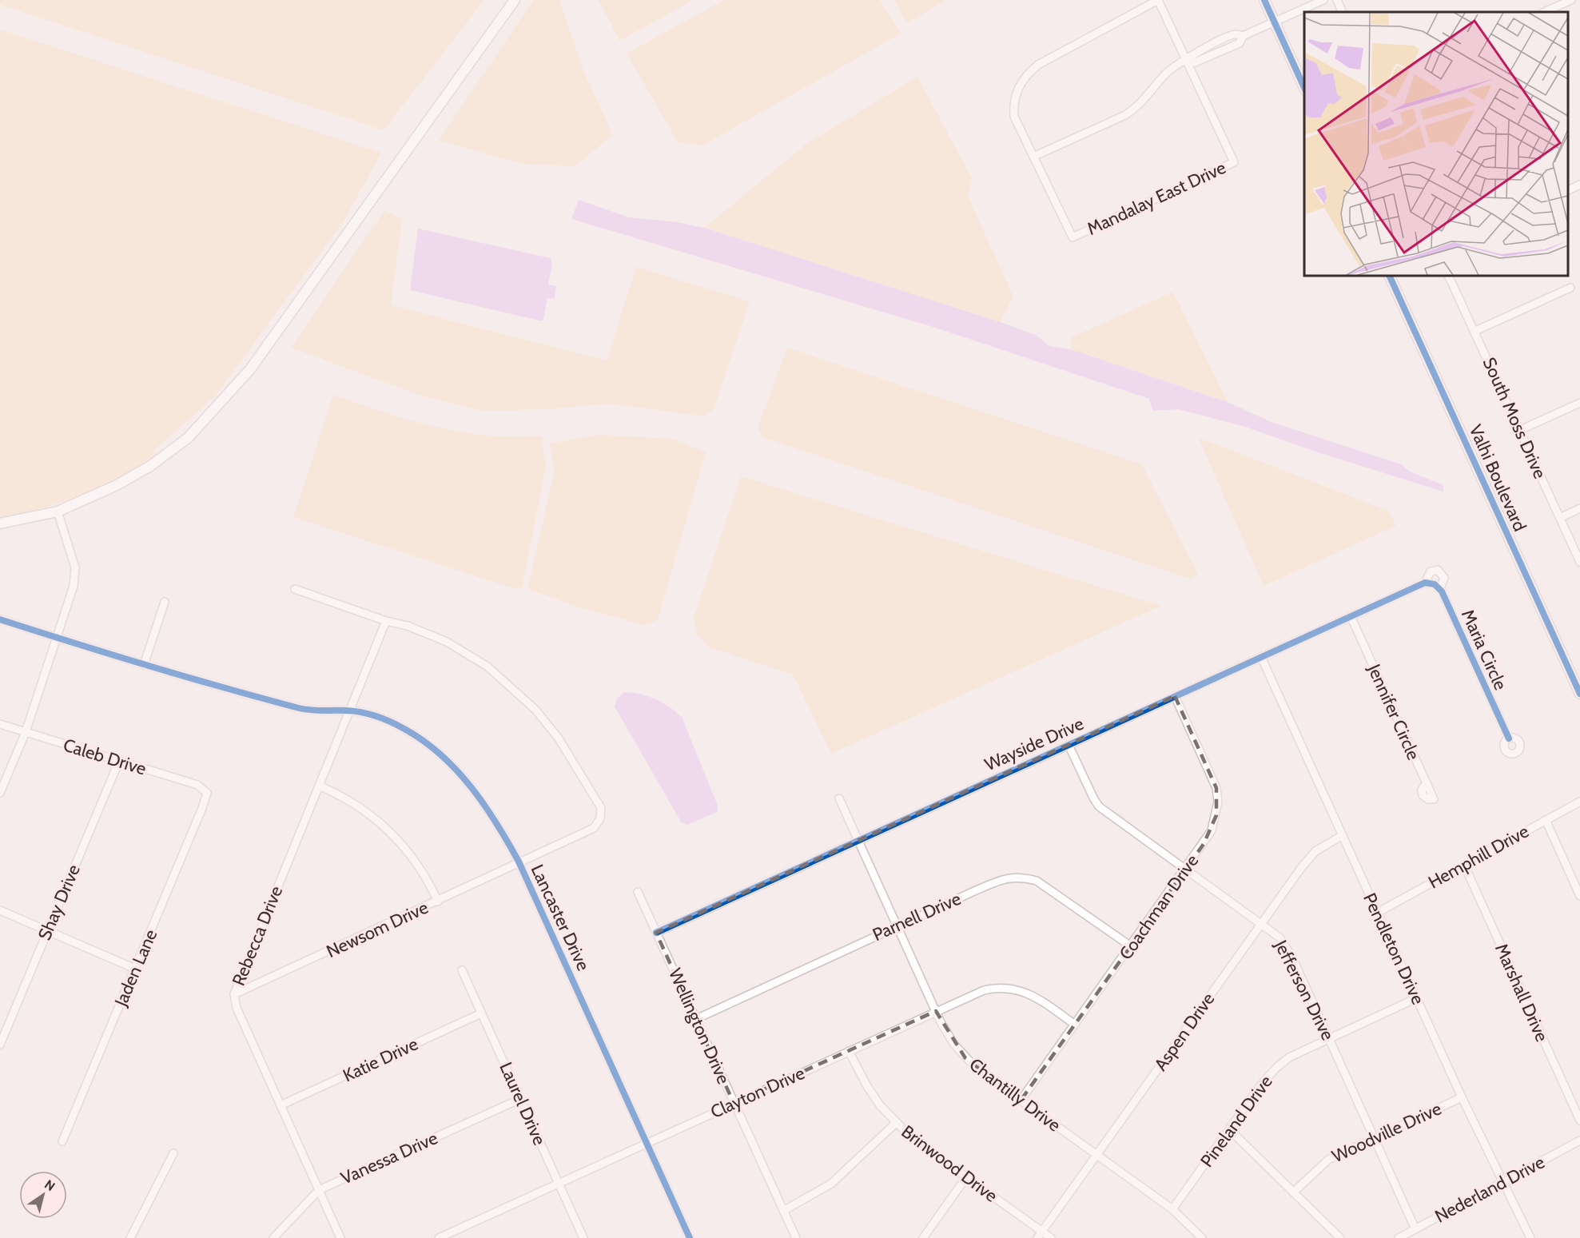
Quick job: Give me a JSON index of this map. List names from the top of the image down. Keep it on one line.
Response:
{"streets":{"street":["Mandalay East Drive","South Moss Drive","Valhi Boulevard","Maria Circle","Jennifer Circle","Wayside Drive","Caleb Drive","Hemphill Drive","Shay Drive","Coachman Drive","Parnell Drive","Lancaster Drive","Newsom Drive","Rebecca Drive","Pendleton Drive","Jaden Lane","Jefferson Drive","Marshall Drive","Wellington Drive","Aspen Drive","Katie Drive","Clayton Drive","Chantilly Drive","Laurel Drive","Pineland Drive","Woodville Drive","Vanessa Drive","Brinwood Drive","Nederland Drive"]},"crossings":[["Maria Circle","Wayside Drive"],["Jennifer Circle","Wayside Drive"],["Wayside Drive","Coachman Drive"],["Wayside Drive","Pendleton Drive"],["Wayside Drive","Jefferson Drive"],["Wayside Drive","Wellington Drive"],["Wayside Drive","Chantilly Drive"],["Caleb Drive","Shay Drive"],["Caleb Drive","Jaden Lane"],["Hemphill Drive","Pendleton Drive"],["Hemphill Drive","Marshall Drive"],["Coachman Drive","Parnell Drive"],["Coachman Drive","Jefferson Drive"],["Coachman Drive","Clayton Drive"],["Coachman Drive","Chantilly Drive"],["Parnell Drive","Wellington Drive"],["Parnell Drive","Chantilly Drive"],["Lancaster Drive","Newsom Drive"],["Lancaster Drive","Rebecca Drive"],["Lancaster Drive","Clayton Drive"],["Newsom Drive","Rebecca Drive"],["Rebecca Drive","Katie Drive"],["Rebecca Drive","Vanessa Drive"],["Pendleton Drive","Aspen Drive"],["Pendleton Drive","Pineland Drive"],["Pendleton Drive","Woodville Drive"],["Pendleton Drive","Nederland Drive"],["Jefferson Drive","Aspen Drive"],["Jefferson Drive","Pineland Drive"],["Jefferson Drive","Woodville Drive"],["Jefferson Drive","Nederland Drive"],["Wellington Drive","Clayton Drive"],["Aspen Drive","Chantilly Drive"],["Aspen Drive","Brinwood Drive"],["Katie Drive","Laurel Drive"],["Clayton Drive","Chantilly Drive"],["Clayton Drive","Laurel Drive"],["Clayton Drive","Brinwood Drive"],["Chantilly Drive","Pineland Drive"],["Laurel Drive","Vanessa Drive"]],"north":"top right"}
